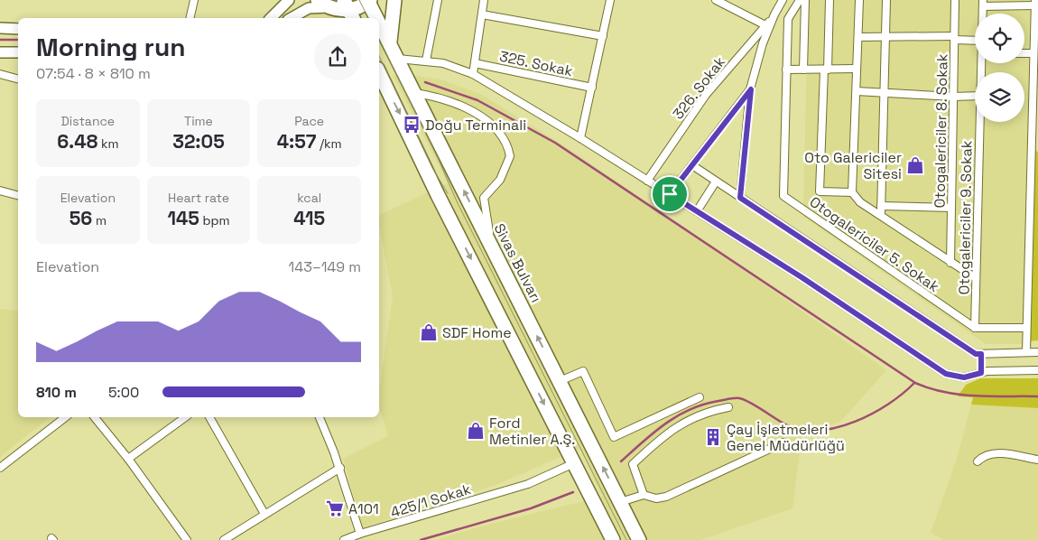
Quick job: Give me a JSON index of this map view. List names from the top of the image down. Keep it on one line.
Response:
{"streets":{"highway":["Sivas Bulvarı"],"street":["325. Sokak","326. Sokak","Otogalericiler 8. Sokak","Otogalericiler 9. Sokak","Otogalericiler 5. Sokak","425/1 Sokak"]},"crossings":[["Otogalericiler 9. Sokak","Otogalericiler 5. Sokak"]],"places":{"bus stop":["Doğu Terminali"],"shop":["Oto Galericiler Sitesi","SDF Home","Ford Metinler A.Ş."],"building":["Çay İşletmeleri Genel Müdürlüğü"],"supermarket":["A101"]},"page":{"heading":["Morning run","07:54 · 8 × 810 m"],"stats":[["Distance","6.48 km"],["Time","32:05"],["Pace","4:57 /km"],["Elevation","56 m"],["Heart rate","145 bpm"],["kcal","415"]],"chart":["Elevation","143–149 m"],"list":[{"name":"810 m","note":"5:00"}]}}
